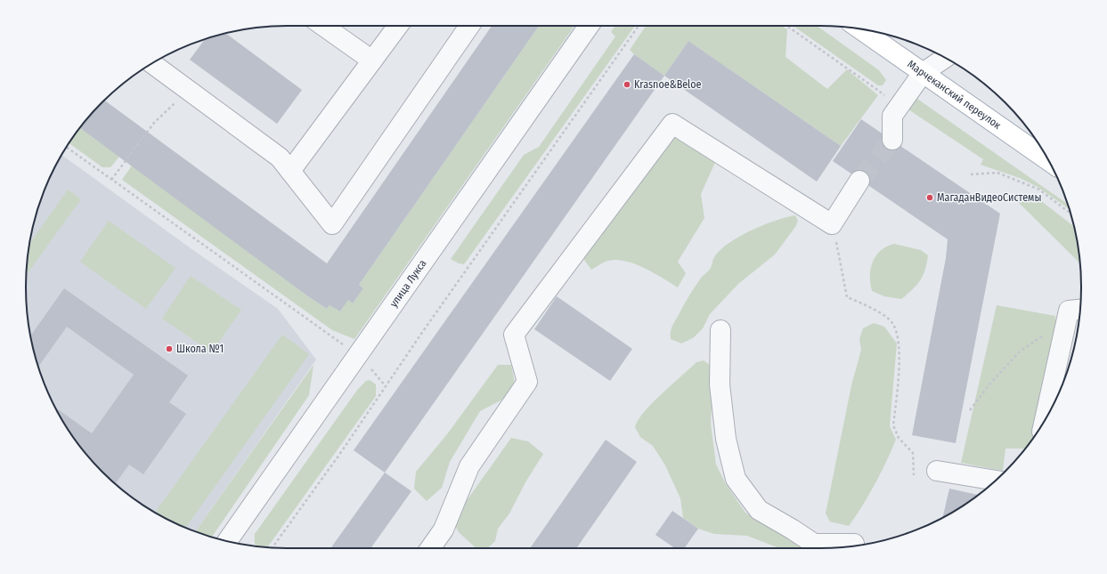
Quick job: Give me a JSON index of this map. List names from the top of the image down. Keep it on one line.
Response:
{"streets":{"main road":["Марчеканский переулок"],"street":["улица Лукса"]},"places":["Krasnoe&Beloe","МагаданВидеоСистемы","Школа №1"]}
